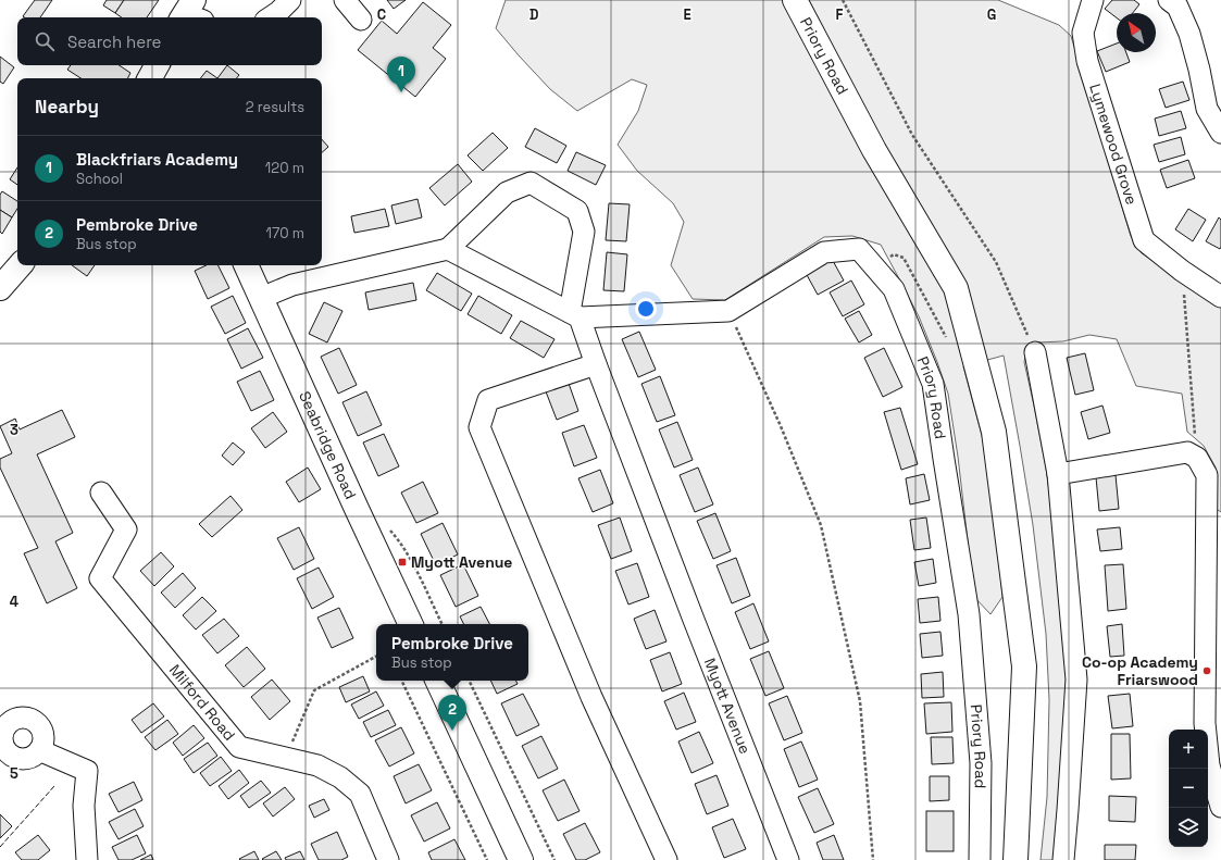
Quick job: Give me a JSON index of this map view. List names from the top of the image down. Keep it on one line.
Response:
{"streets":{"main road":["Priory Road","Seabridge Road"],"street":["Lymewood Grove","Milford Road","Myott Avenue"]},"crossings":[["Priory Road","Myott Avenue"]],"places":{"transit":["Myott Avenue"],"other":["Co-op Academy Friarswood"]},"north":"top left","page":{"search":"Search here","pins":["1","2"],"heading":["Nearby","2 results"],"list":[{"mark":"1","name":"Blackfriars Academy","note":"School","value":"120 m"},{"mark":"2","name":"Pembroke Drive","note":"Bus stop","value":"170 m"}],"popup":["Pembroke Drive","Bus stop"],"map_buttons":["+","−"]},"grid":{"columns":["C","D","E","F","G"],"rows":["3","4","5"]}}
